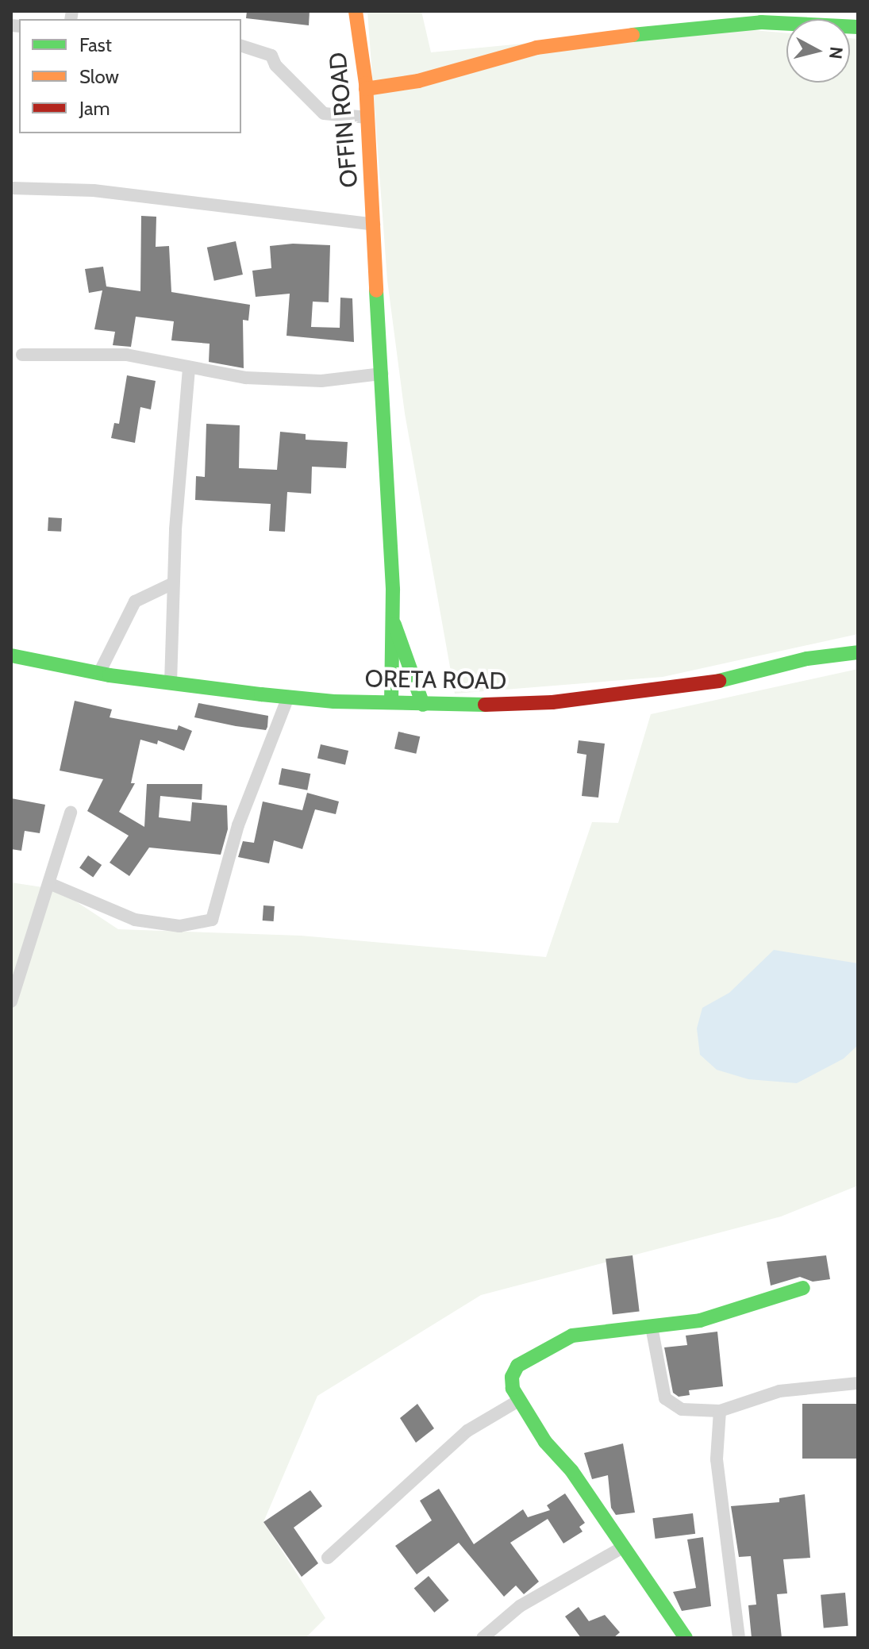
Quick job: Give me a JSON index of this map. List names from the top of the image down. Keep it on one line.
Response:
{"streets":{"street":["OFFIN ROAD","ORETA ROAD"]},"legend":["Fast","Slow","Jam"],"north":"right"}
